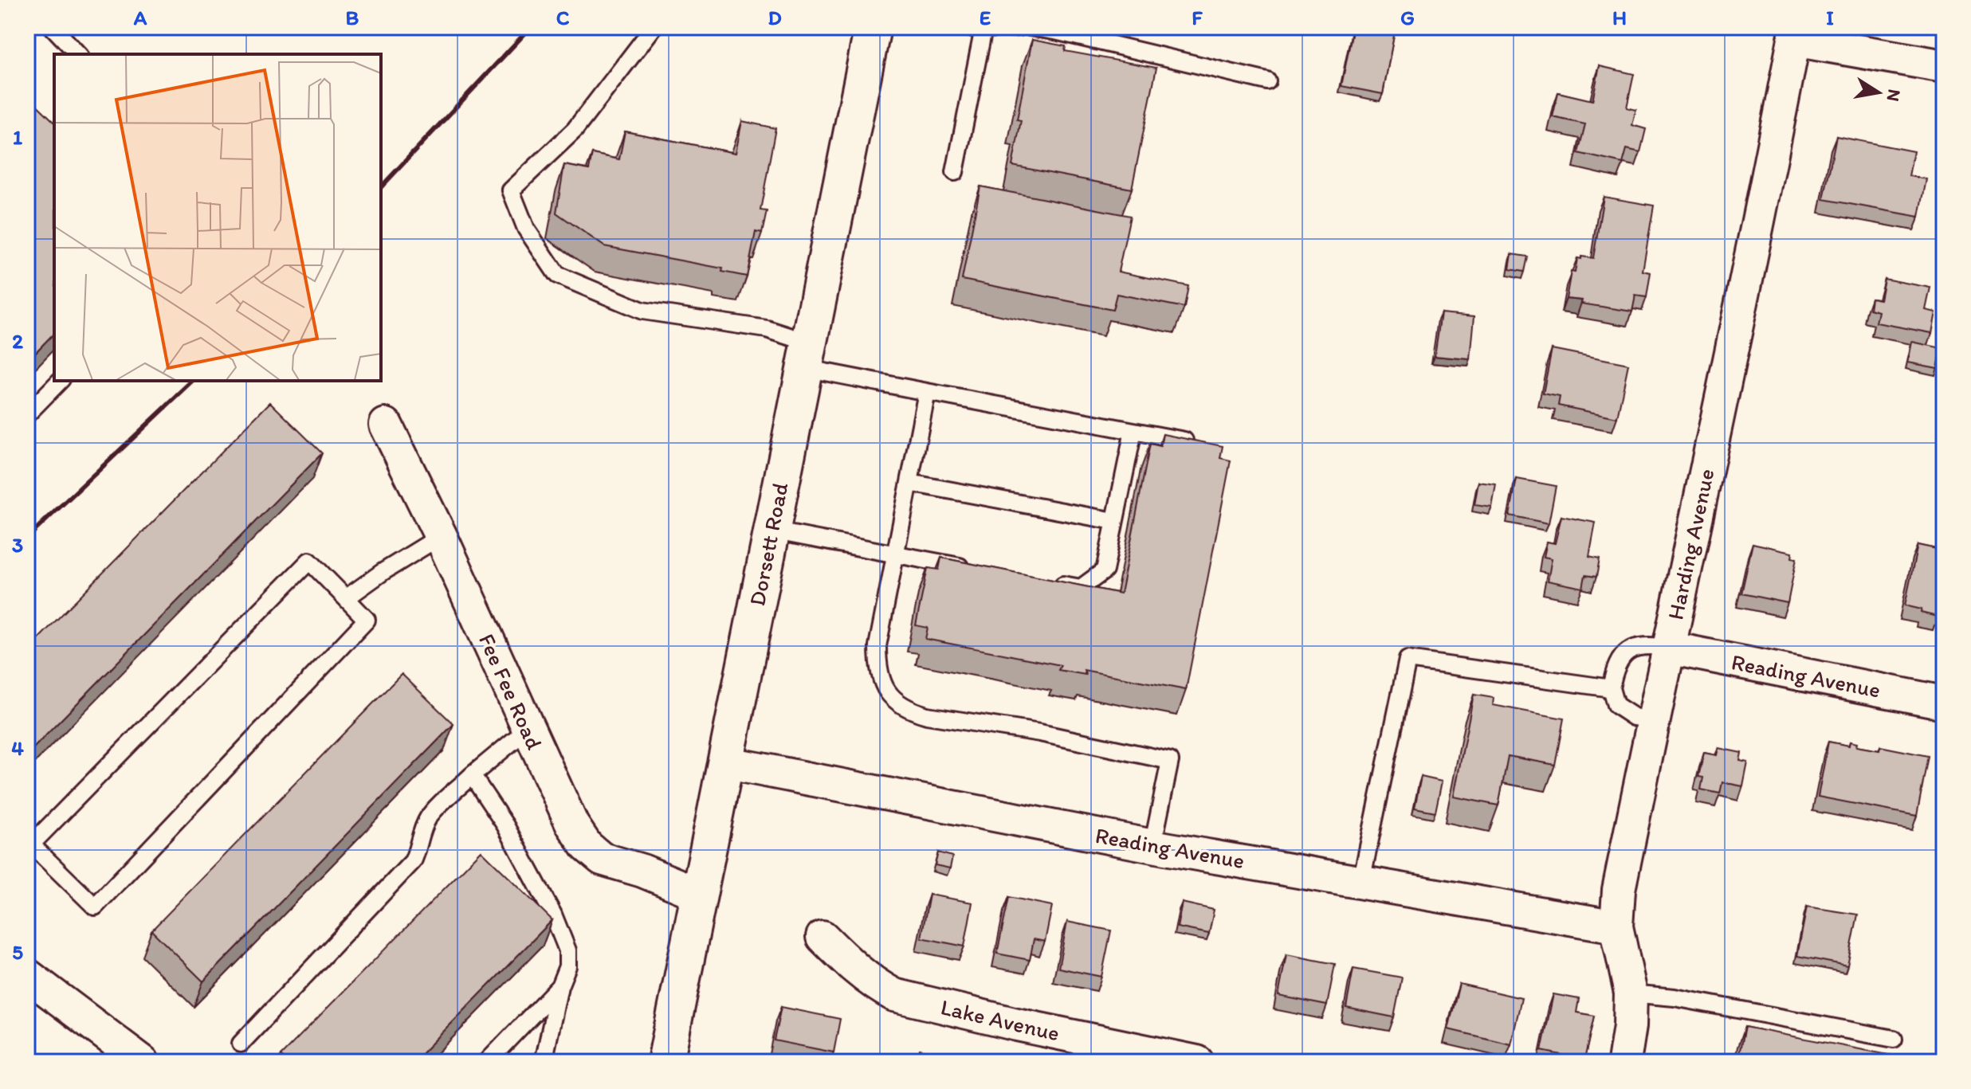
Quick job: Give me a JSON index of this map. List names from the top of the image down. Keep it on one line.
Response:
{"streets":{"main road":["Dorsett Road"],"street":["Harding Avenue","Reading Avenue","Fee Fee Road","Lake Avenue"]},"crossings":[["Dorsett Road","Reading Avenue"],["Dorsett Road","Fee Fee Road"],["Harding Avenue","Reading Avenue"]],"north":"right","grid":{"columns":["A","B","C","D","E","F","G","H","I"],"rows":["1","2","3","4","5"]}}
